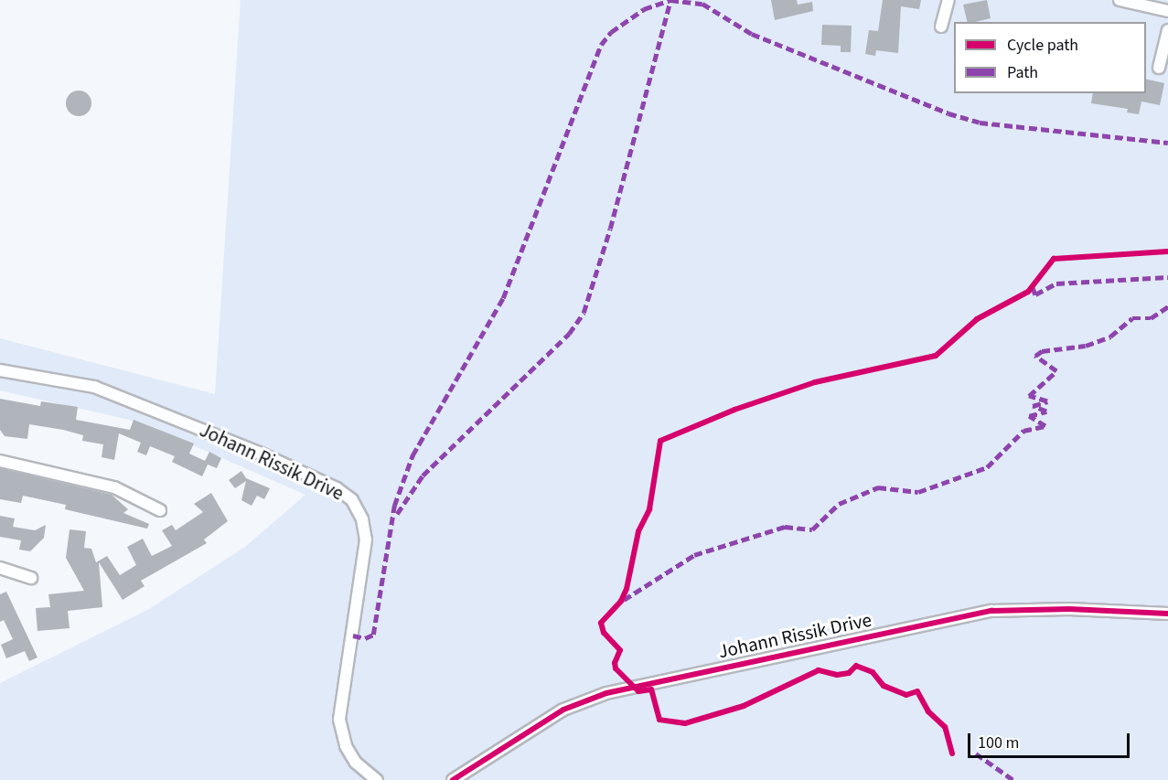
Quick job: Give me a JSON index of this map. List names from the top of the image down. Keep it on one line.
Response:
{"streets":{"street":["Johann Rissik Drive"]},"legend":["Cycle path","Path"],"scale_bar":"100 m"}
